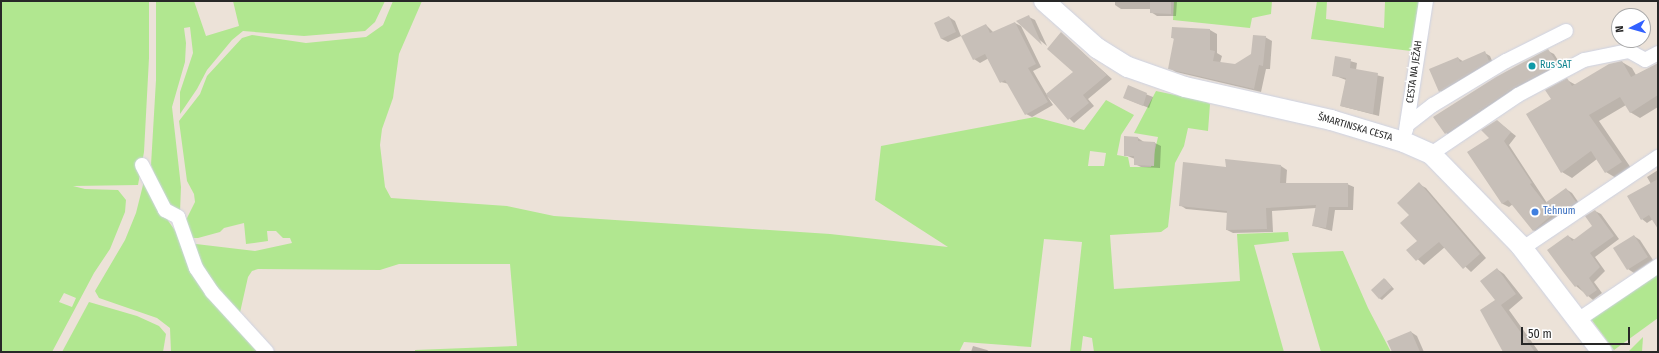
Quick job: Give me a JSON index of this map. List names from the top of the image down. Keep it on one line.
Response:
{"streets":{"main road":["ŠMARTINSKA CESTA"],"street":["CESTA NA JEŽAH"]},"crossings":[["CESTA NA JEŽAH","ŠMARTINSKA CESTA"]],"places":["Rus SAT","Tehnum"],"scale_bar":"50 m","north":"left"}
